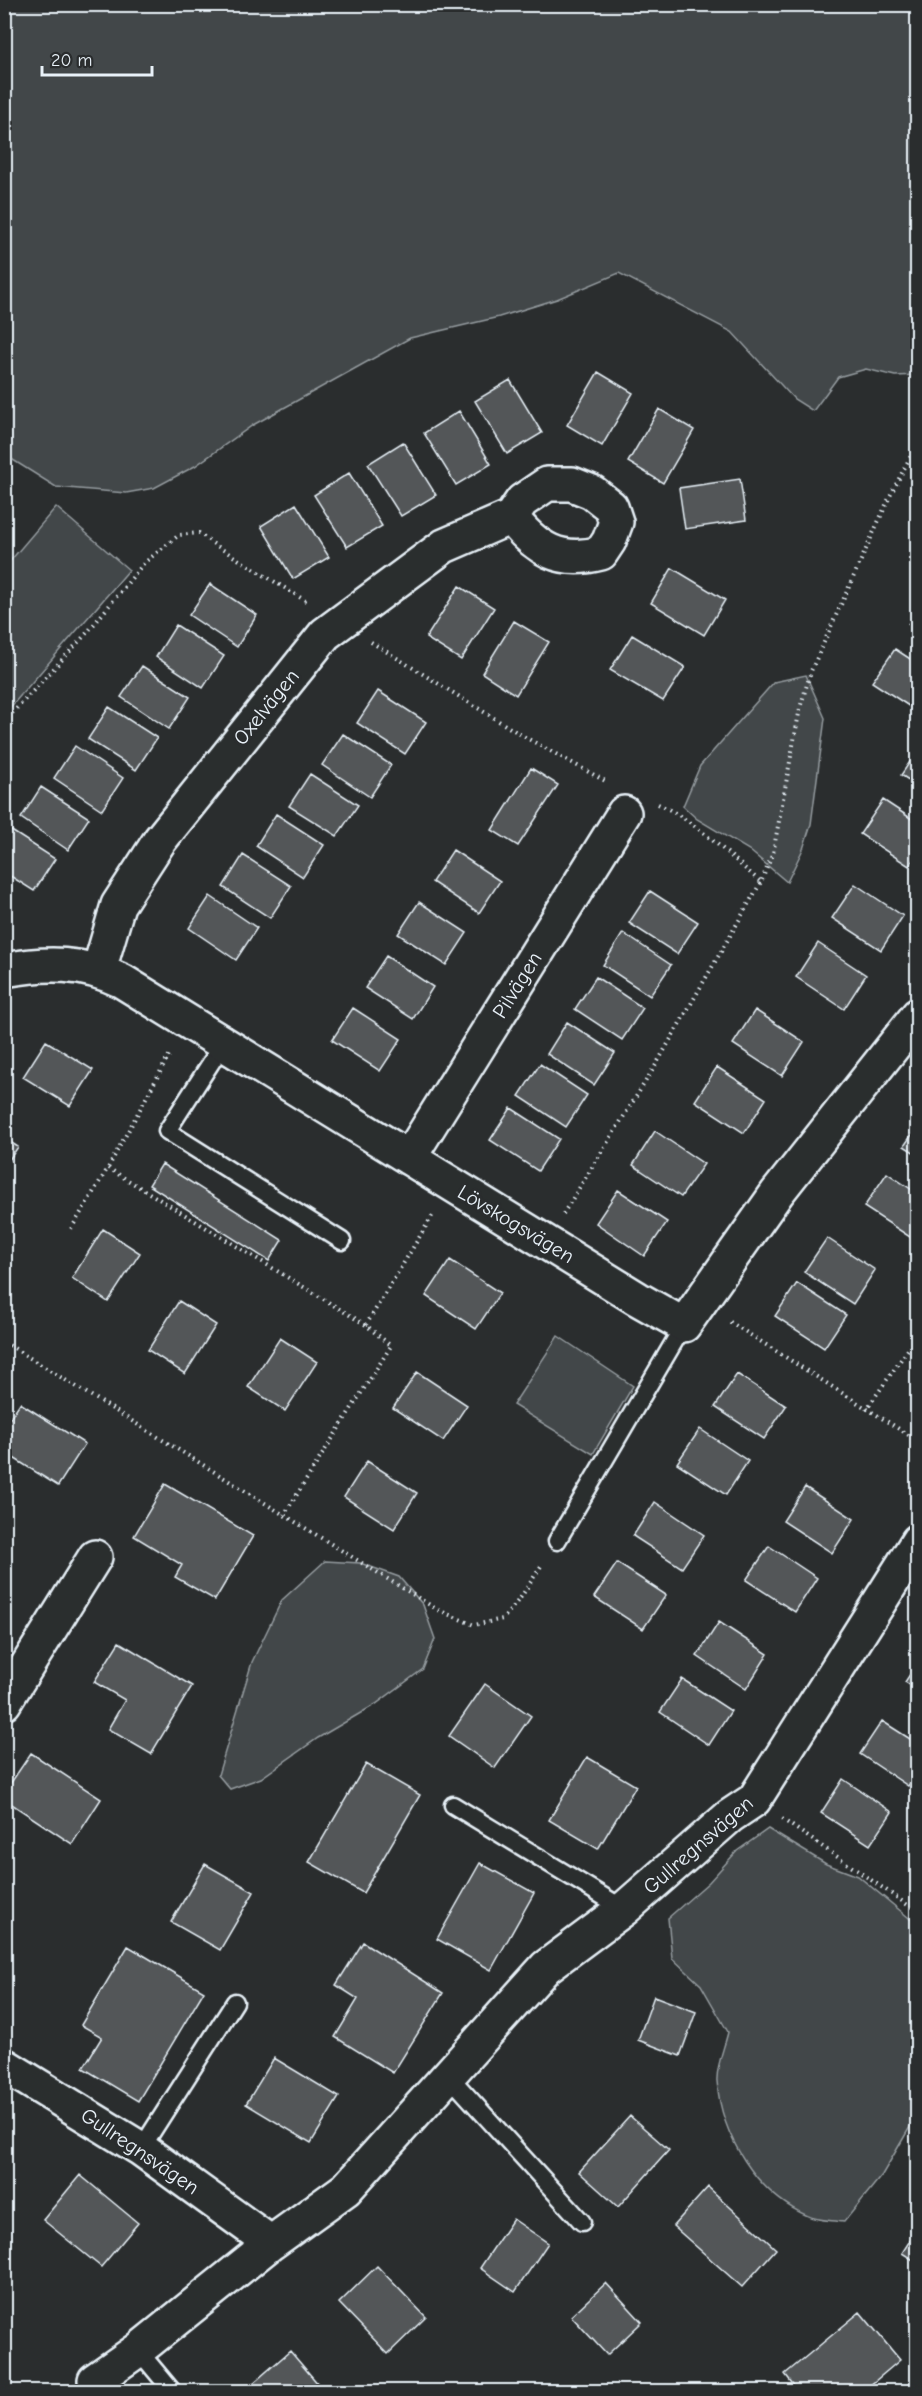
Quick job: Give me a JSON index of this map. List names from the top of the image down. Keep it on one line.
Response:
{"streets":{"street":["Oxelvägen","Pilvägen","Lövskogsvägen","Gullregnsvägen"]},"crossings":[["Oxelvägen","Lövskogsvägen"],["Pilvägen","Lövskogsvägen"]],"scale_bar":"20 m"}
